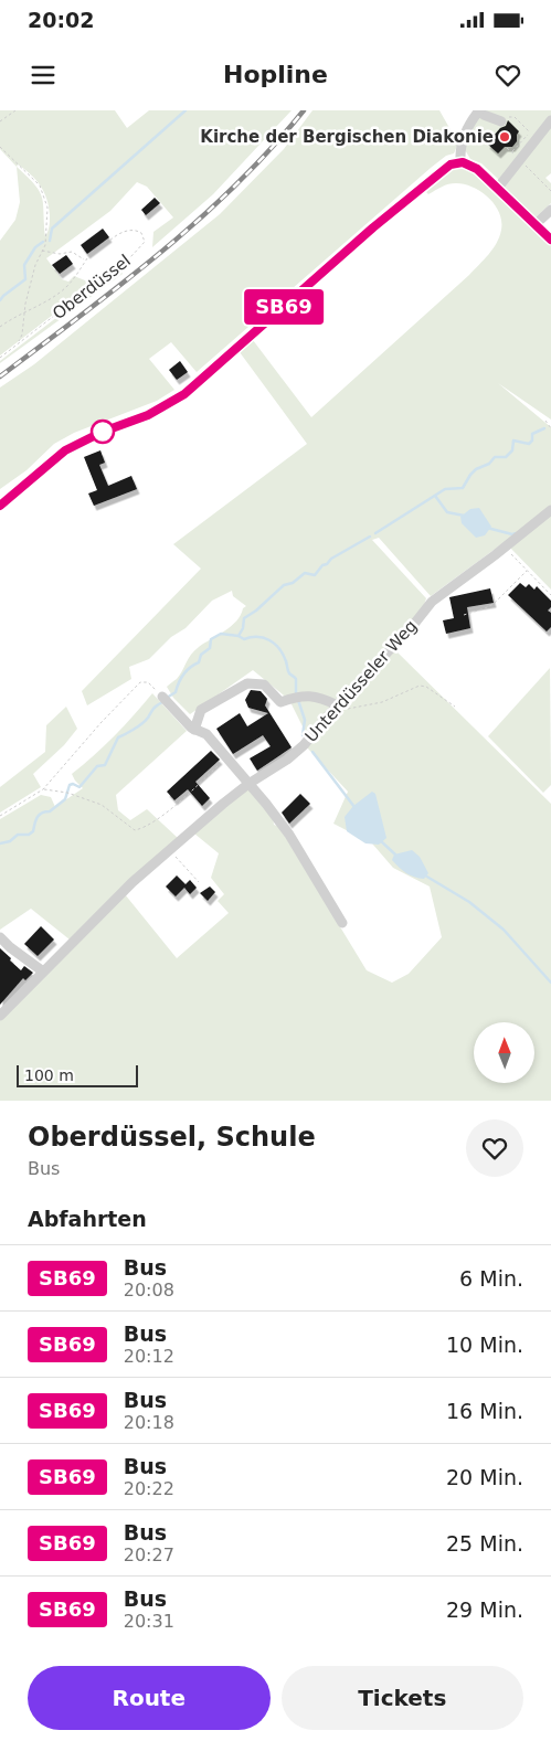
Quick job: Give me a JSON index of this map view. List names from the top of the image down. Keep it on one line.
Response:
{"streets":{"street":["Unterdüsseler Weg"],"path":["Oberdüssel"]},"places":["Kirche der Bergischen Diakonie"],"lines":["bus line SB69"],"scale_bar":"100 m","north":"top","page":{"status":"20:02","header":"Hopline","on_map":"SB69","scale":"100 m","heading":[["Oberdüssel, Schule","Bus"],"Abfahrten"],"list":[{"mark":"SB69","name":"Bus","note":"20:08","value":"6 Min."},{"mark":"SB69","name":"Bus","note":"20:12","value":"10 Min."},{"mark":"SB69","name":"Bus","note":"20:18","value":"16 Min."},{"mark":"SB69","name":"Bus","note":"20:22","value":"20 Min."},{"mark":"SB69","name":"Bus","note":"20:27","value":"25 Min."},{"mark":"SB69","name":"Bus","note":"20:31","value":"29 Min."}],"buttons":["Route","Tickets"]}}
